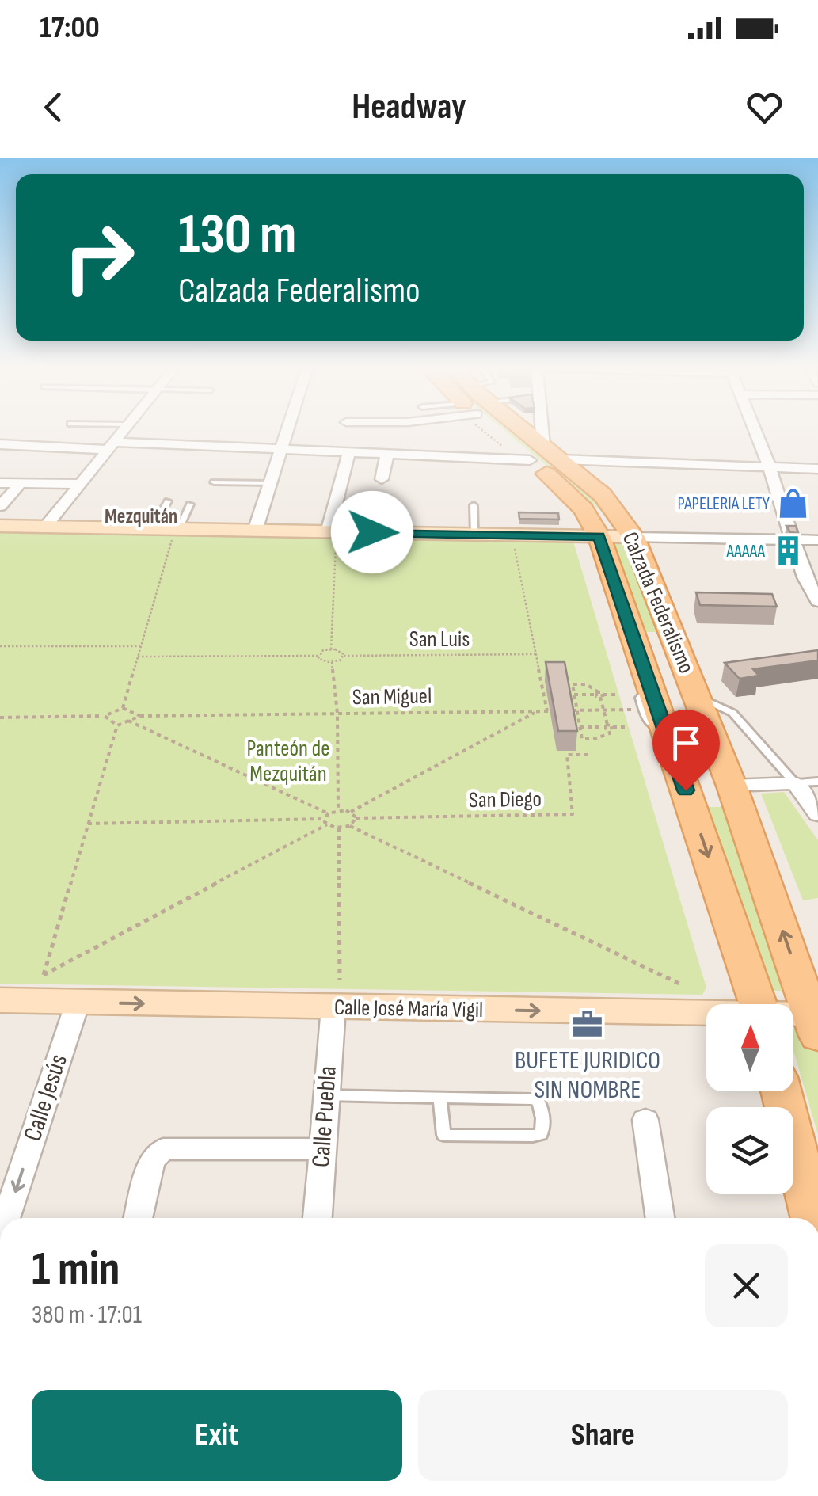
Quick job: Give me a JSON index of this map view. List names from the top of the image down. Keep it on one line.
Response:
{"streets":{"main road":["Calzada Federalismo"],"street":["Calle José María Vigil","Calle Jesús","Calle Puebla"],"path":["San Luis","San Miguel","San Diego"]},"crossings":[["Calzada Federalismo","San Miguel"],["Calzada Federalismo","Calle José María Vigil"],["Calle José María Vigil","Calle Jesús"],["Calle José María Vigil","Calle Puebla"]],"one_way":["Calle José María Vigil","Calle Jesús"],"districts":["Mezquitán"],"parks":["Panteón de Mezquitán"],"places":{"shop":["PAPELERIA LETY"],"building":["AAAAA"],"office":["BUFETE JURIDICO SIN NOMBRE"]},"north":"top","page":{"status":"17:00","header":"Headway","turn":["130 m","Calzada Federalismo"],"heading":["1 min","380 m · 17:01"],"buttons":["Exit","Share"]}}
